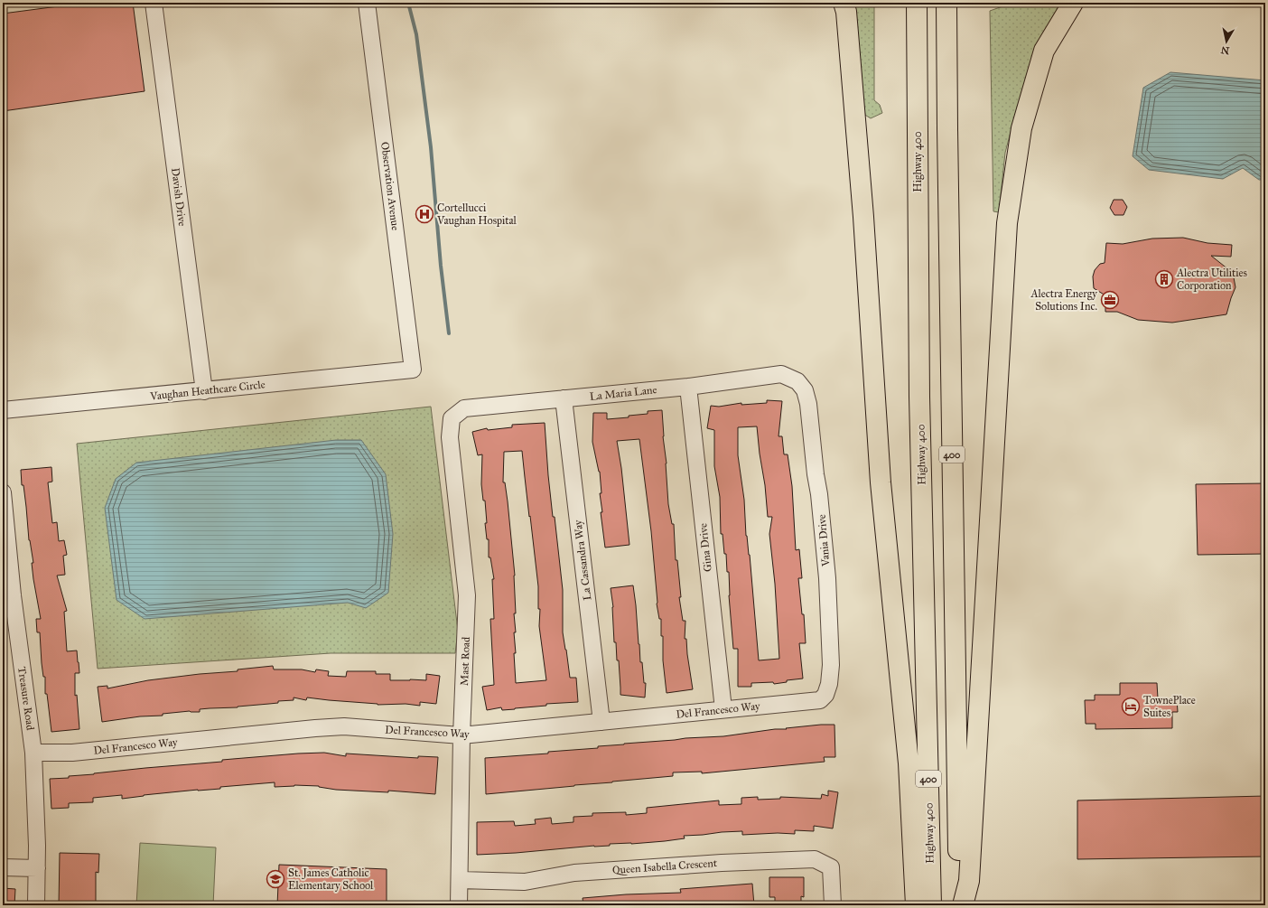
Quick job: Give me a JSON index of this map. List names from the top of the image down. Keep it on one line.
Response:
{"streets":{"highway":["Highway 400","400"],"street":["Observation Avenue","Davish Drive","Vaughan Heathcare Circle","La Maria Lane","Vania Drive","Gina Drive","La Cassandra Way","Mast Road","Treasure Road","Del Francesco Way","Queen Isabella Crescent"]},"crossings":[["Observation Avenue","Vaughan Heathcare Circle"],["Davish Drive","Vaughan Heathcare Circle"],["La Maria Lane","Vania Drive"],["La Maria Lane","Gina Drive"],["La Maria Lane","La Cassandra Way"],["La Maria Lane","Mast Road"],["Vania Drive","Del Francesco Way"],["Gina Drive","Del Francesco Way"],["La Cassandra Way","Del Francesco Way"],["Mast Road","Del Francesco Way"],["Mast Road","Queen Isabella Crescent"],["Treasure Road","Del Francesco Way"]],"places":{"hospital":["Cortellucci Vaughan Hospital"],"building":["Alectra Utilities Corporation"],"office":["Alectra Energy Solutions Inc."],"hotel":["TownePlace Suites"],"school or university":["St. James Catholic Elementary School"]},"north":"bottom"}
